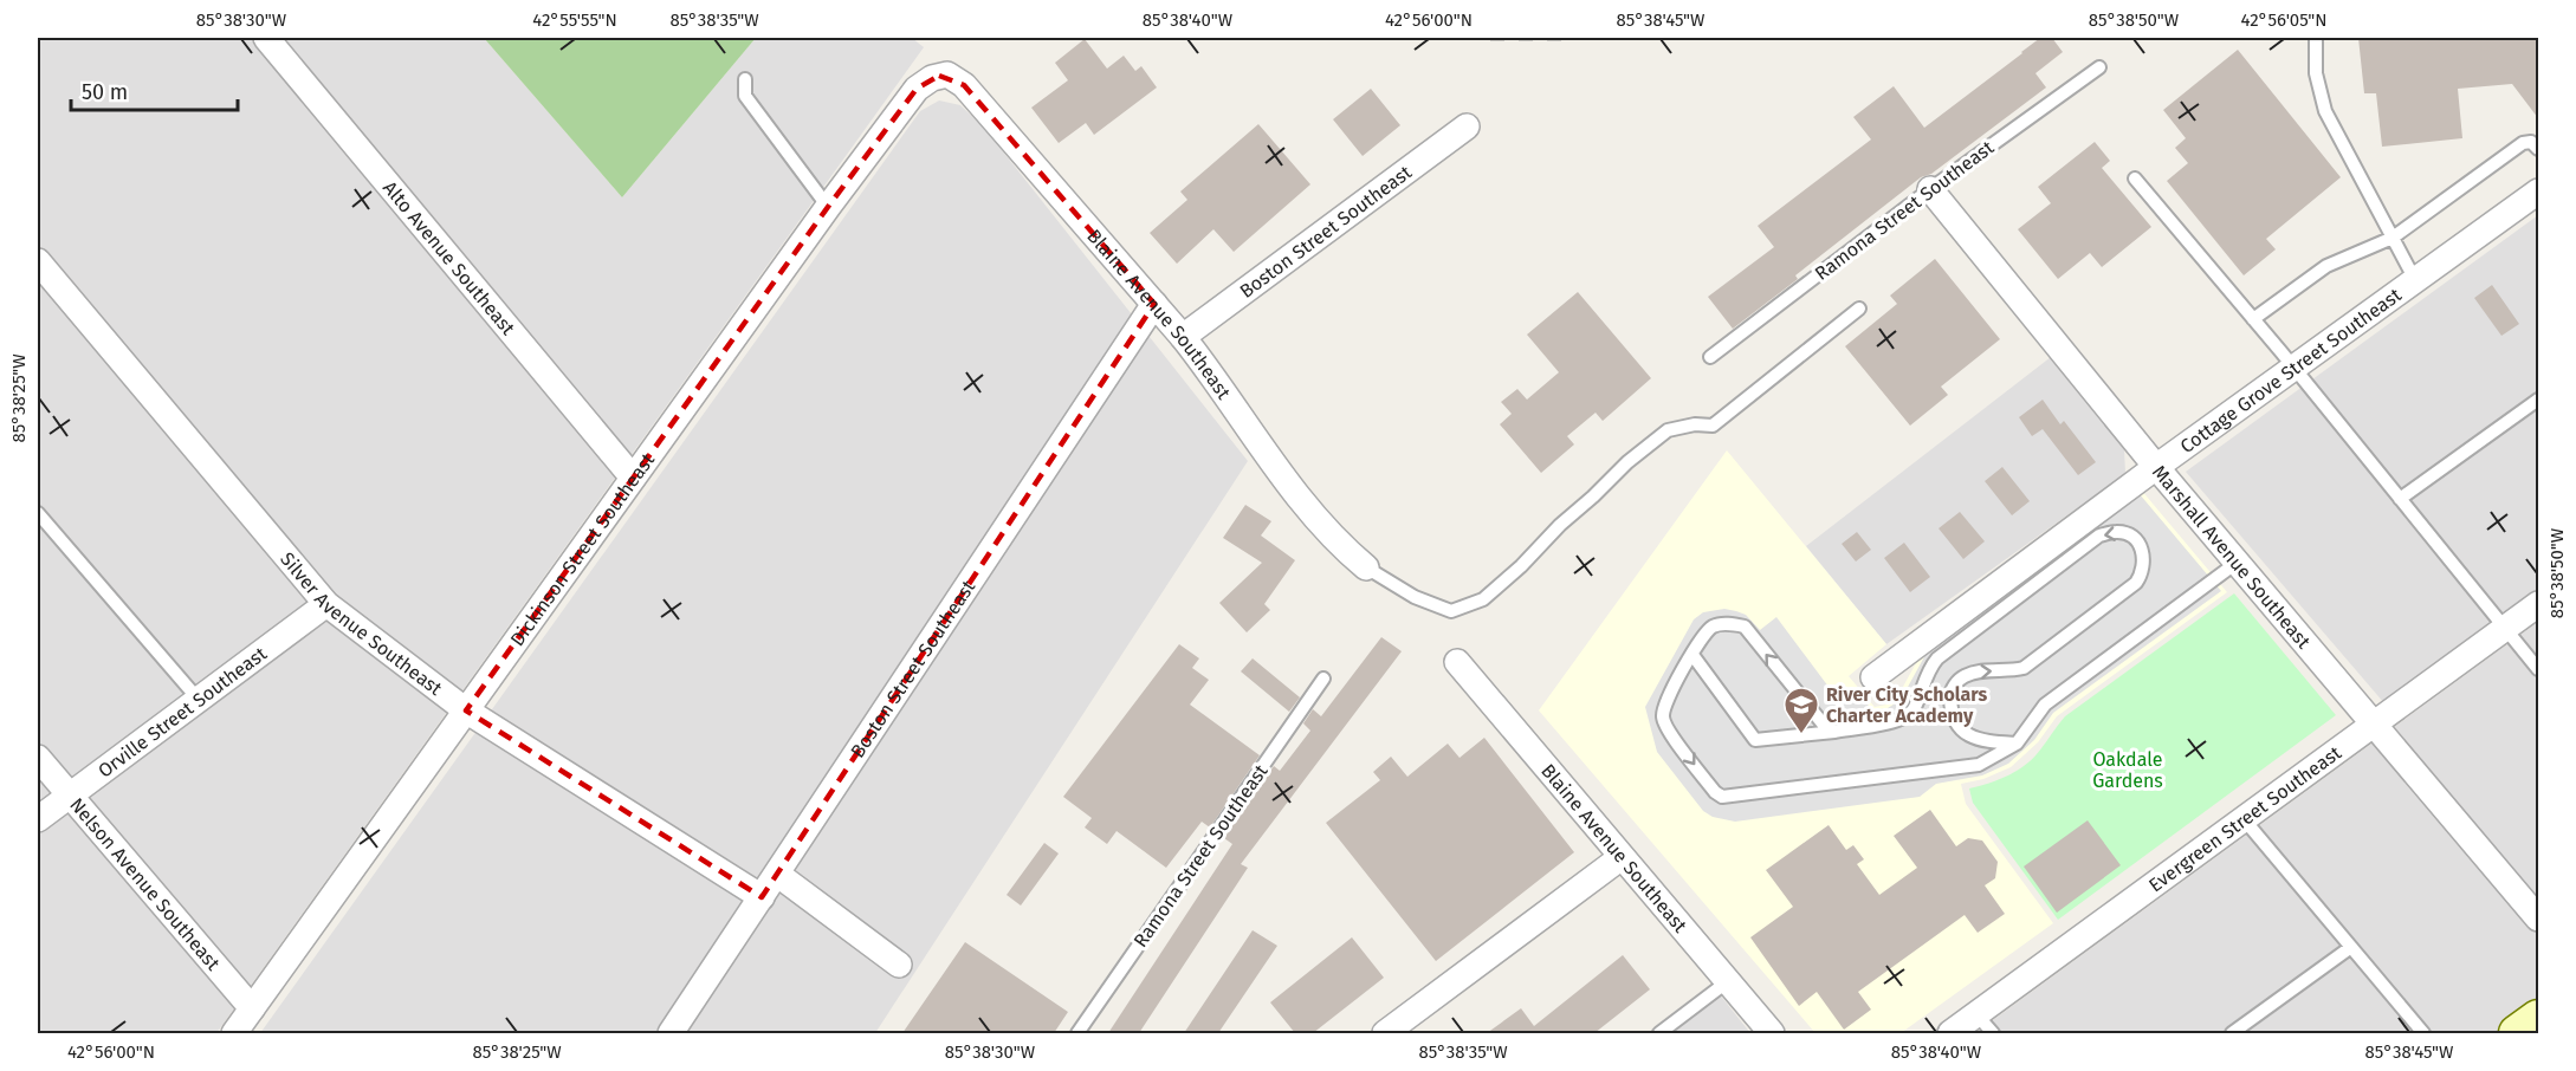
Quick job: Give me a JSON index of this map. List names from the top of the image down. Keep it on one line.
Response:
{"streets":{"street":["Boston Street Southeast","Alto Avenue Southeast","Blaine Avenue Southeast","Cottage Grove Street Southeast","Dickinson Street Southeast","Marshall Avenue Southeast","Silver Avenue Southeast","Orville Street Southeast","Evergreen Street Southeast","Nelson Avenue Southeast"],"lane":["Ramona Street Southeast"]},"crossings":[["Ramona Street Southeast","Marshall Avenue Southeast"],["Boston Street Southeast","Blaine Avenue Southeast"],["Boston Street Southeast","Silver Avenue Southeast"],["Alto Avenue Southeast","Dickinson Street Southeast"],["Blaine Avenue Southeast","Dickinson Street Southeast"],["Cottage Grove Street Southeast","Marshall Avenue Southeast"],["Dickinson Street Southeast","Silver Avenue Southeast"],["Dickinson Street Southeast","Nelson Avenue Southeast"],["Marshall Avenue Southeast","Evergreen Street Southeast"],["Silver Avenue Southeast","Orville Street Southeast"],["Orville Street Southeast","Nelson Avenue Southeast"]],"parks":["Oakdale Gardens"],"places":{"school or university":["River City Scholars Charter Academy"]},"scale_bar":"50 m","coordinates":["85°38'30\"W","42°55'55\"N","85°38'35\"W","85°38'40\"W","42°56'00\"N","85°38'45\"W","85°38'50\"W","42°56'05\"N","85°38'25\"W"]}
